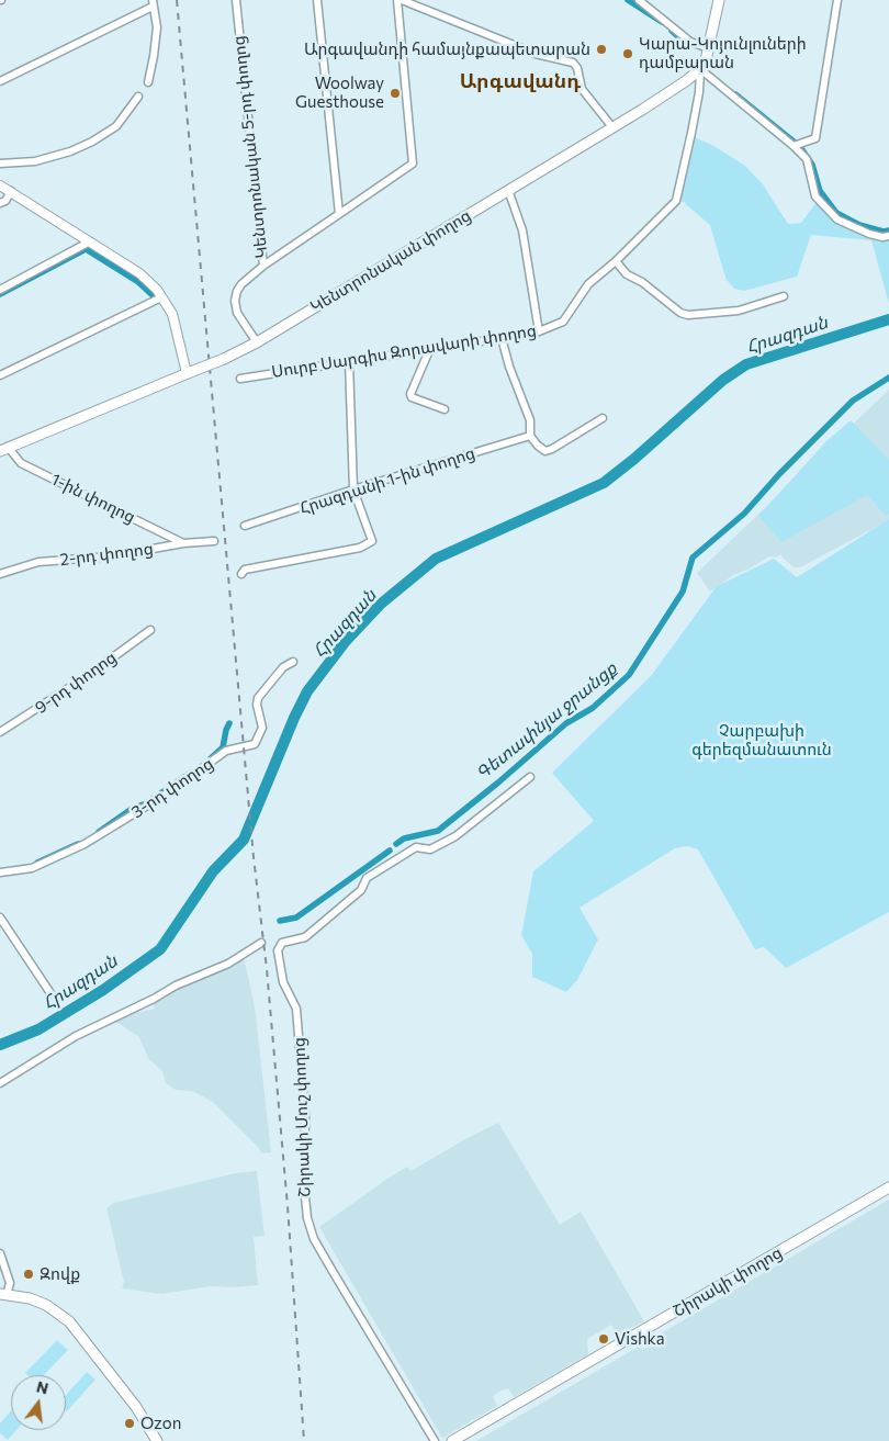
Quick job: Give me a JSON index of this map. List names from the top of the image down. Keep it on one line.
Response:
{"streets":{"main road":["Կենտրոնական փողոց","Շիրակի փողոց"],"street":["Կենտրոնական 5-րդ փողոց","Սուրբ Սարգիս Զորավարի փողոց","Հրազդանի 1-ին փողոց","1-ին փողոց","2-րդ փողոց","9-րդ փողոց","3-րդ փողոց","Շիրակի Մուշ փողոց"]},"crossings":[["Կենտրոնական 5-րդ փողոց","Կենտրոնական փողոց"],["Կենտրոնական փողոց","Սուրբ Սարգիս Զորավարի փողոց"],["Կենտրոնական փողոց","1-ին փողոց"],["1-ին փողոց","2-րդ փողոց"]],"districts":["Արգավանդ"],"water":["Հրազդան","Գետափնյա ջրանցք"],"parks":["Չարբախի գերեզմանատուն"],"places":["Արգավանդի համայնքապետարան","Կարա-Կոյունլուների դամբարան","Woolway Guesthouse","Զովք","Vishka","Ozon"],"north":"top"}
